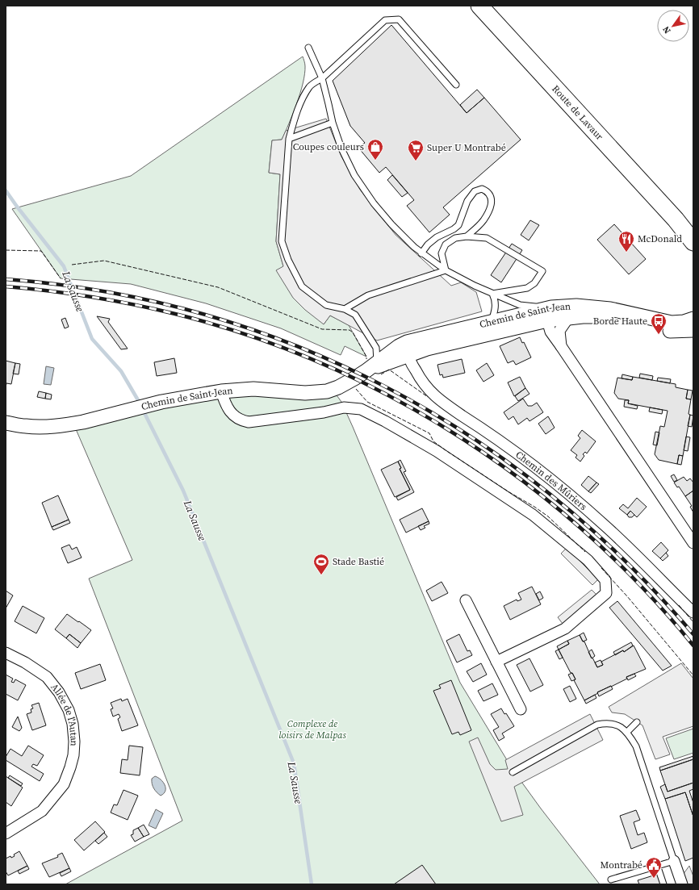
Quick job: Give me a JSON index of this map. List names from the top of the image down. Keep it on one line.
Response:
{"streets":{"main road":["Route de Lavaur"],"street":["Chemin de Saint-Jean","Chemin des Mûriers","Allée de l'Autan"]},"crossings":[["Chemin de Saint-Jean","Chemin des Mûriers"]],"water":["La Sausse"],"parks":["Complexe de loisirs de Malpas"],"places":{"shop":["Coupes couleurs"],"supermarket":["Super U Montrabé"],"restaurant":["McDonald"],"bus stop":["Borde Haute"],"sports":["Stade Bastié"],"public building":["Montrabé"]},"north":"bottom left"}
